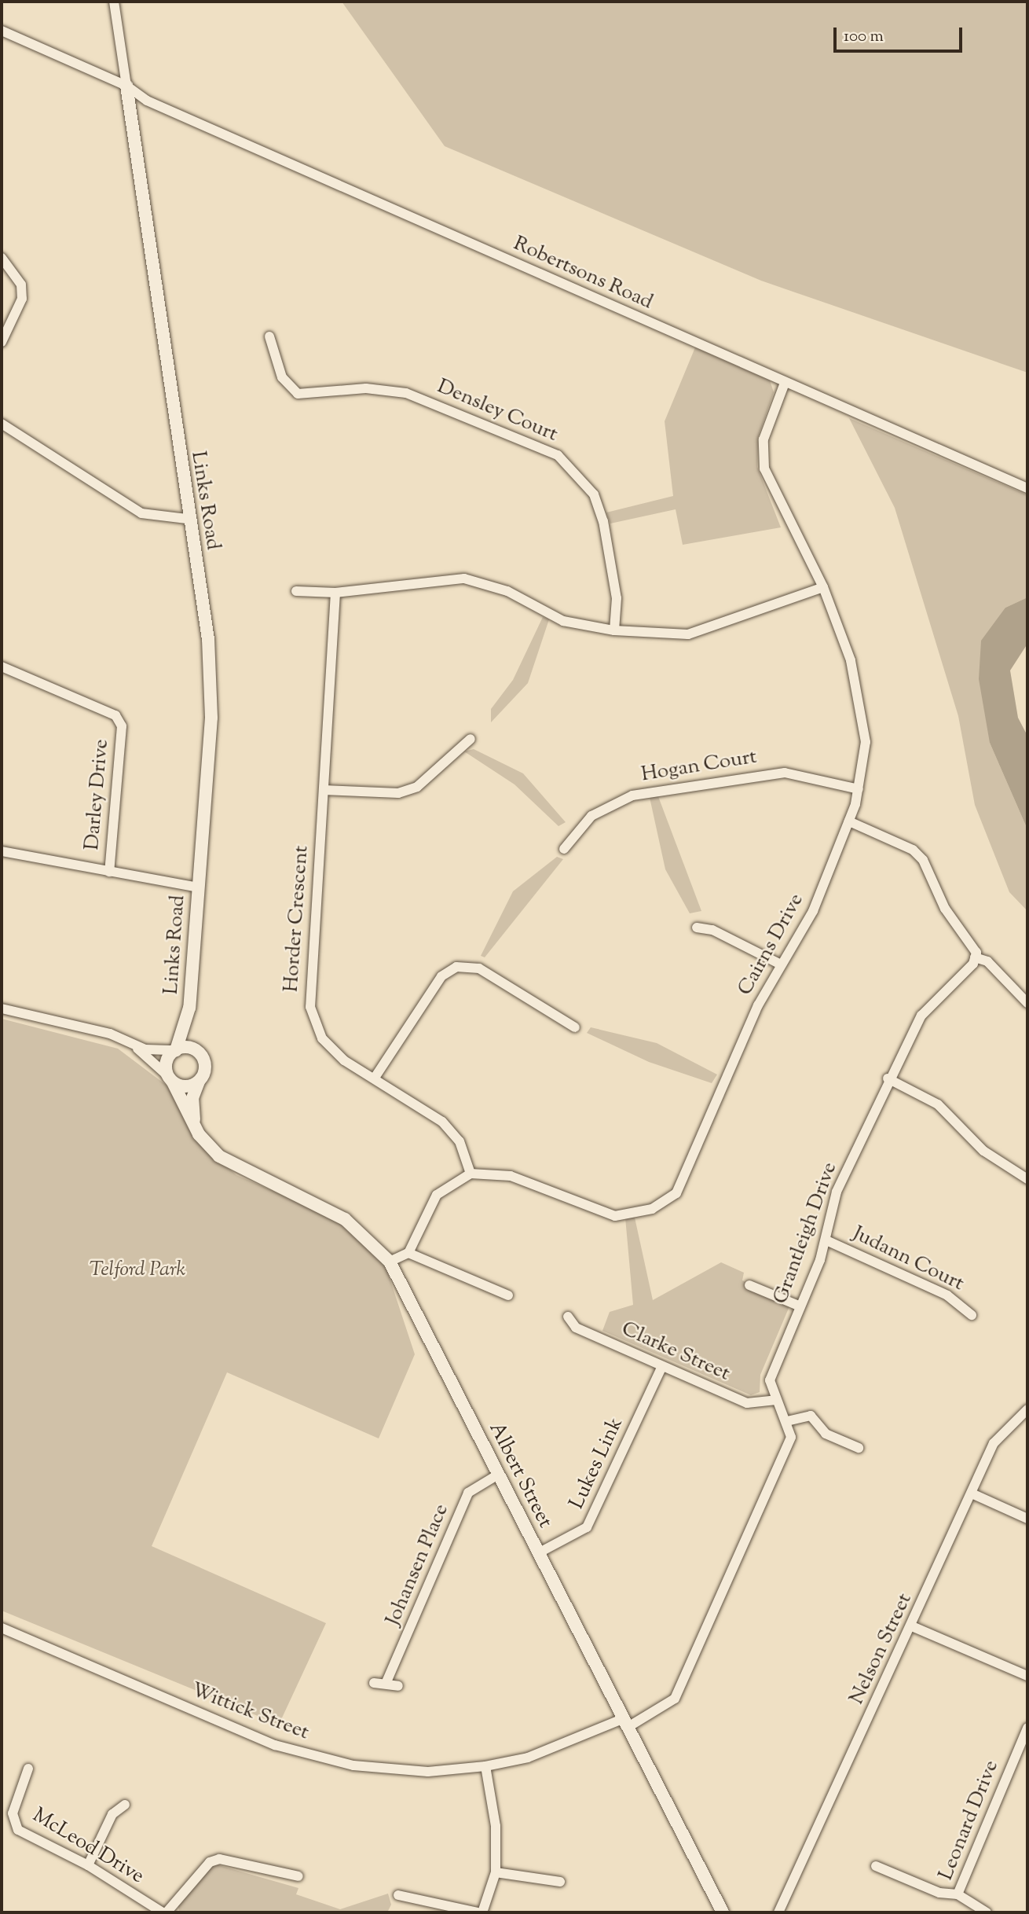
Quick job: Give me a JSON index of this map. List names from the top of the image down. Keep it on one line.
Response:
{"streets":{"street":["Robertsons Road","Densley Court","Links Road","Hogan Court","Darley Drive","Horder Crescent","Cairns Drive","Grantleigh Drive","Judann Court","Clarke Street","Lukes Link","Albert Street","Johansen Place","Nelson Street","Wittick Street","Leonard Drive","McLeod Drive"]},"crossings":[["Robertsons Road","Links Road"],["Robertsons Road","Cairns Drive"],["Links Road","Darley Drive"],["Links Road","Albert Street"],["Hogan Court","Cairns Drive"],["Horder Crescent","Cairns Drive"],["Grantleigh Drive","Judann Court"],["Grantleigh Drive","Clarke Street"],["Grantleigh Drive","Albert Street"],["Grantleigh Drive","Wittick Street"],["Clarke Street","Lukes Link"],["Lukes Link","Albert Street"],["Albert Street","Johansen Place"],["Albert Street","Wittick Street"]],"parks":["Telford Park"],"scale_bar":"100 m"}
